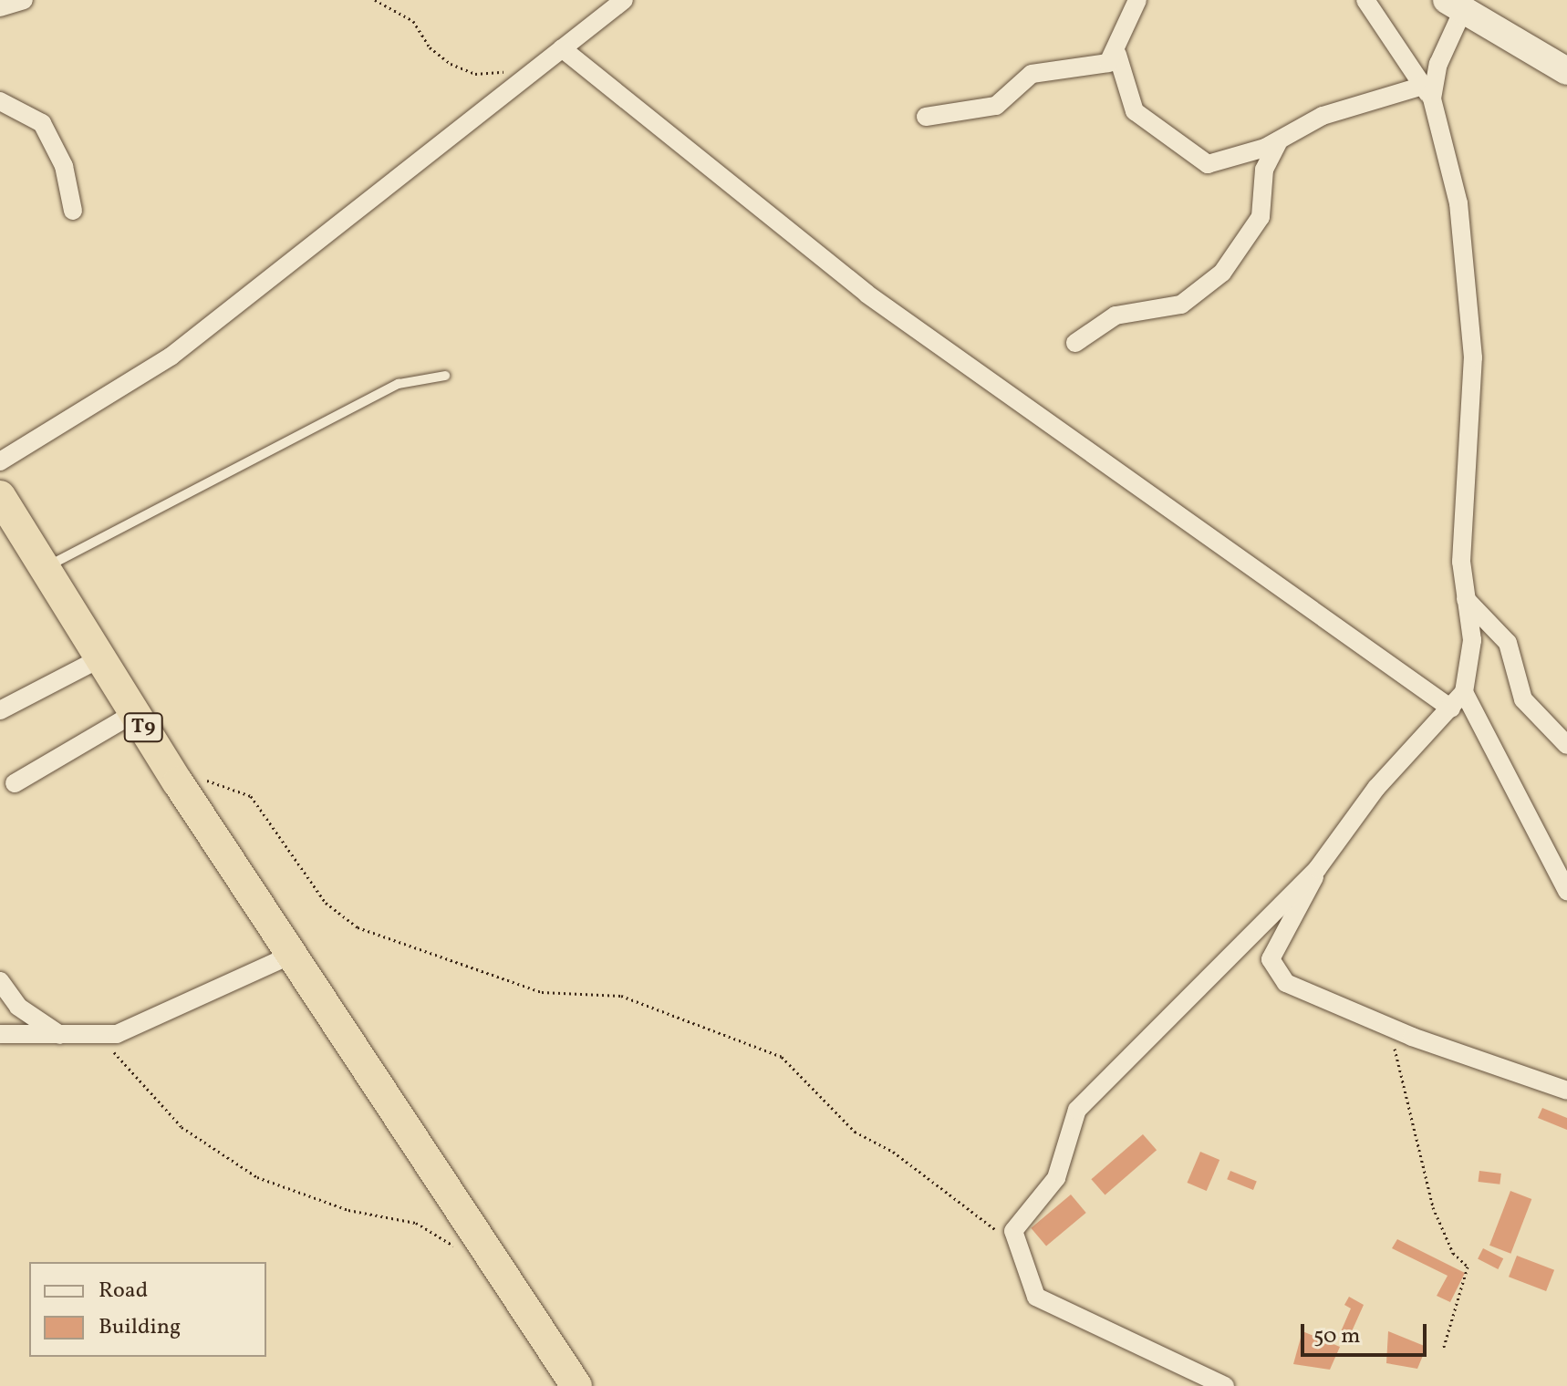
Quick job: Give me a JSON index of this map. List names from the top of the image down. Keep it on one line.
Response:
{"streets":{"highway":["T9"]},"legend":["Road","Building"],"scale_bar":"50 m"}
